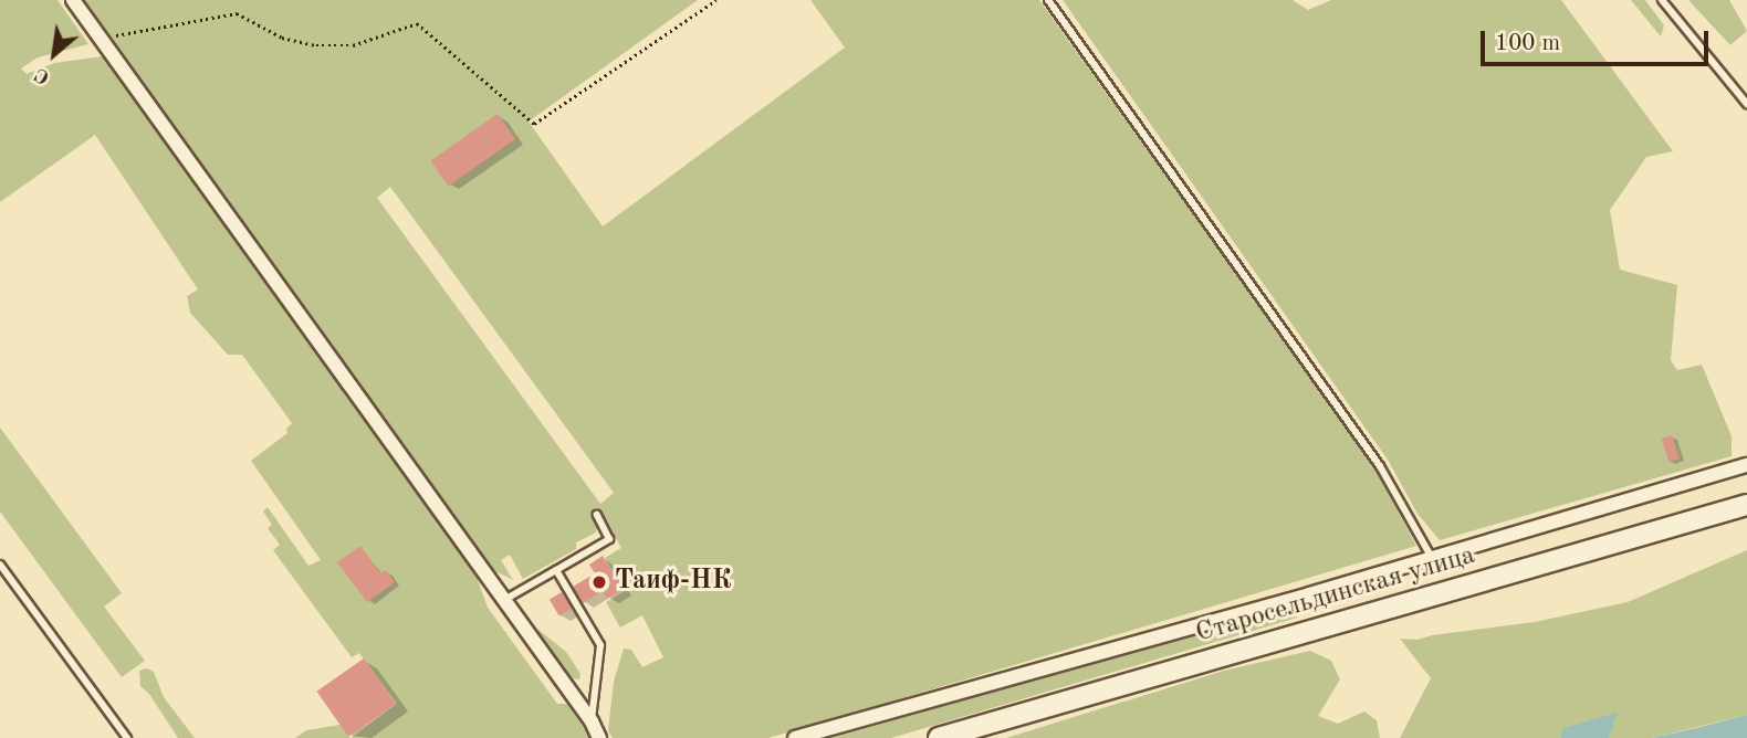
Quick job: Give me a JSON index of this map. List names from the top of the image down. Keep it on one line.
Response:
{"streets":{"main road":["Старосельдинская улица"]},"places":["Таиф-НК"],"scale_bar":"100 m","north":"bottom left"}
